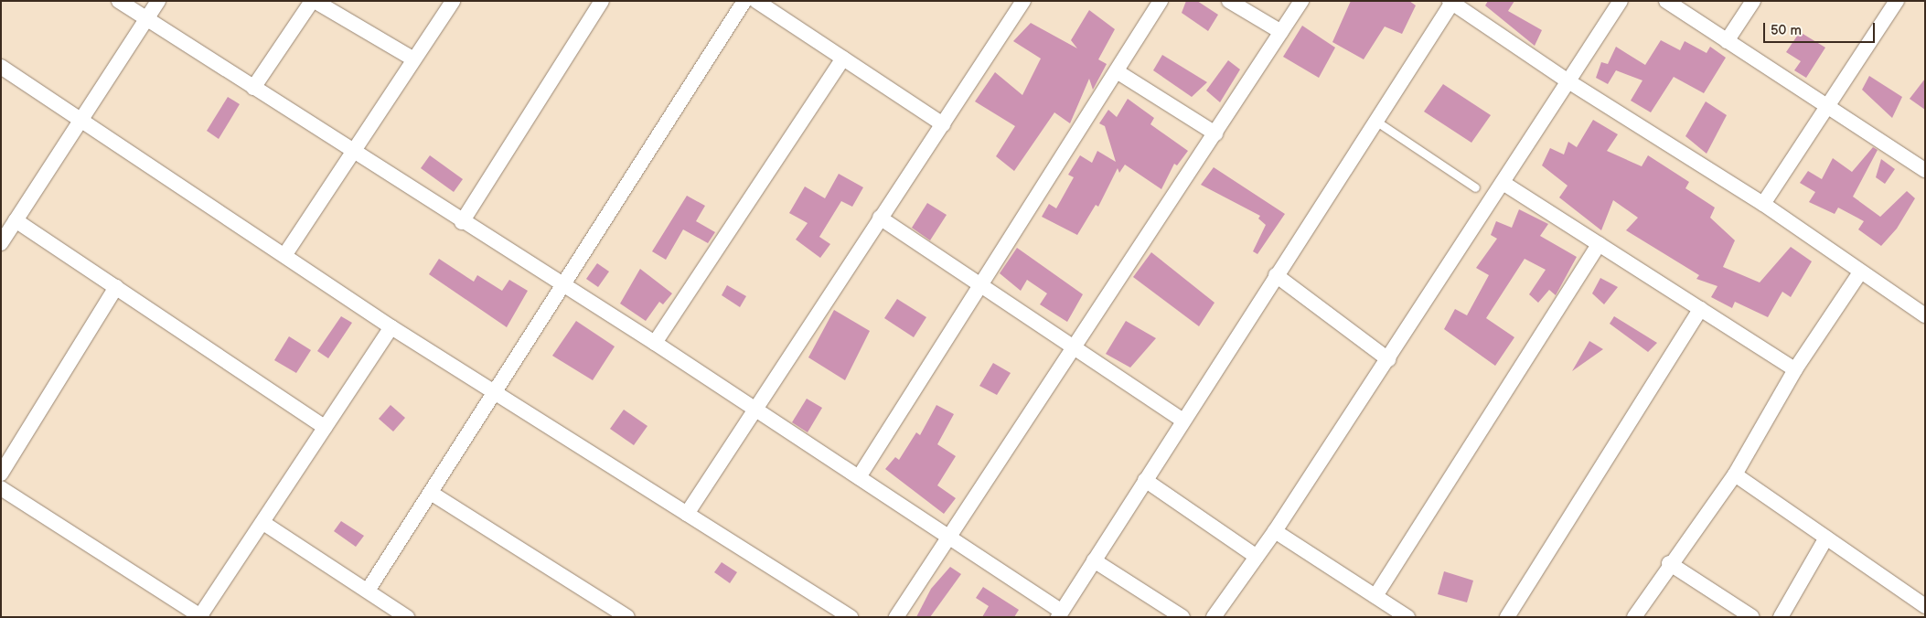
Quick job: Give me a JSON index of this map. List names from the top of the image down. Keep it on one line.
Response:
{"scale_bar":"50 m"}
